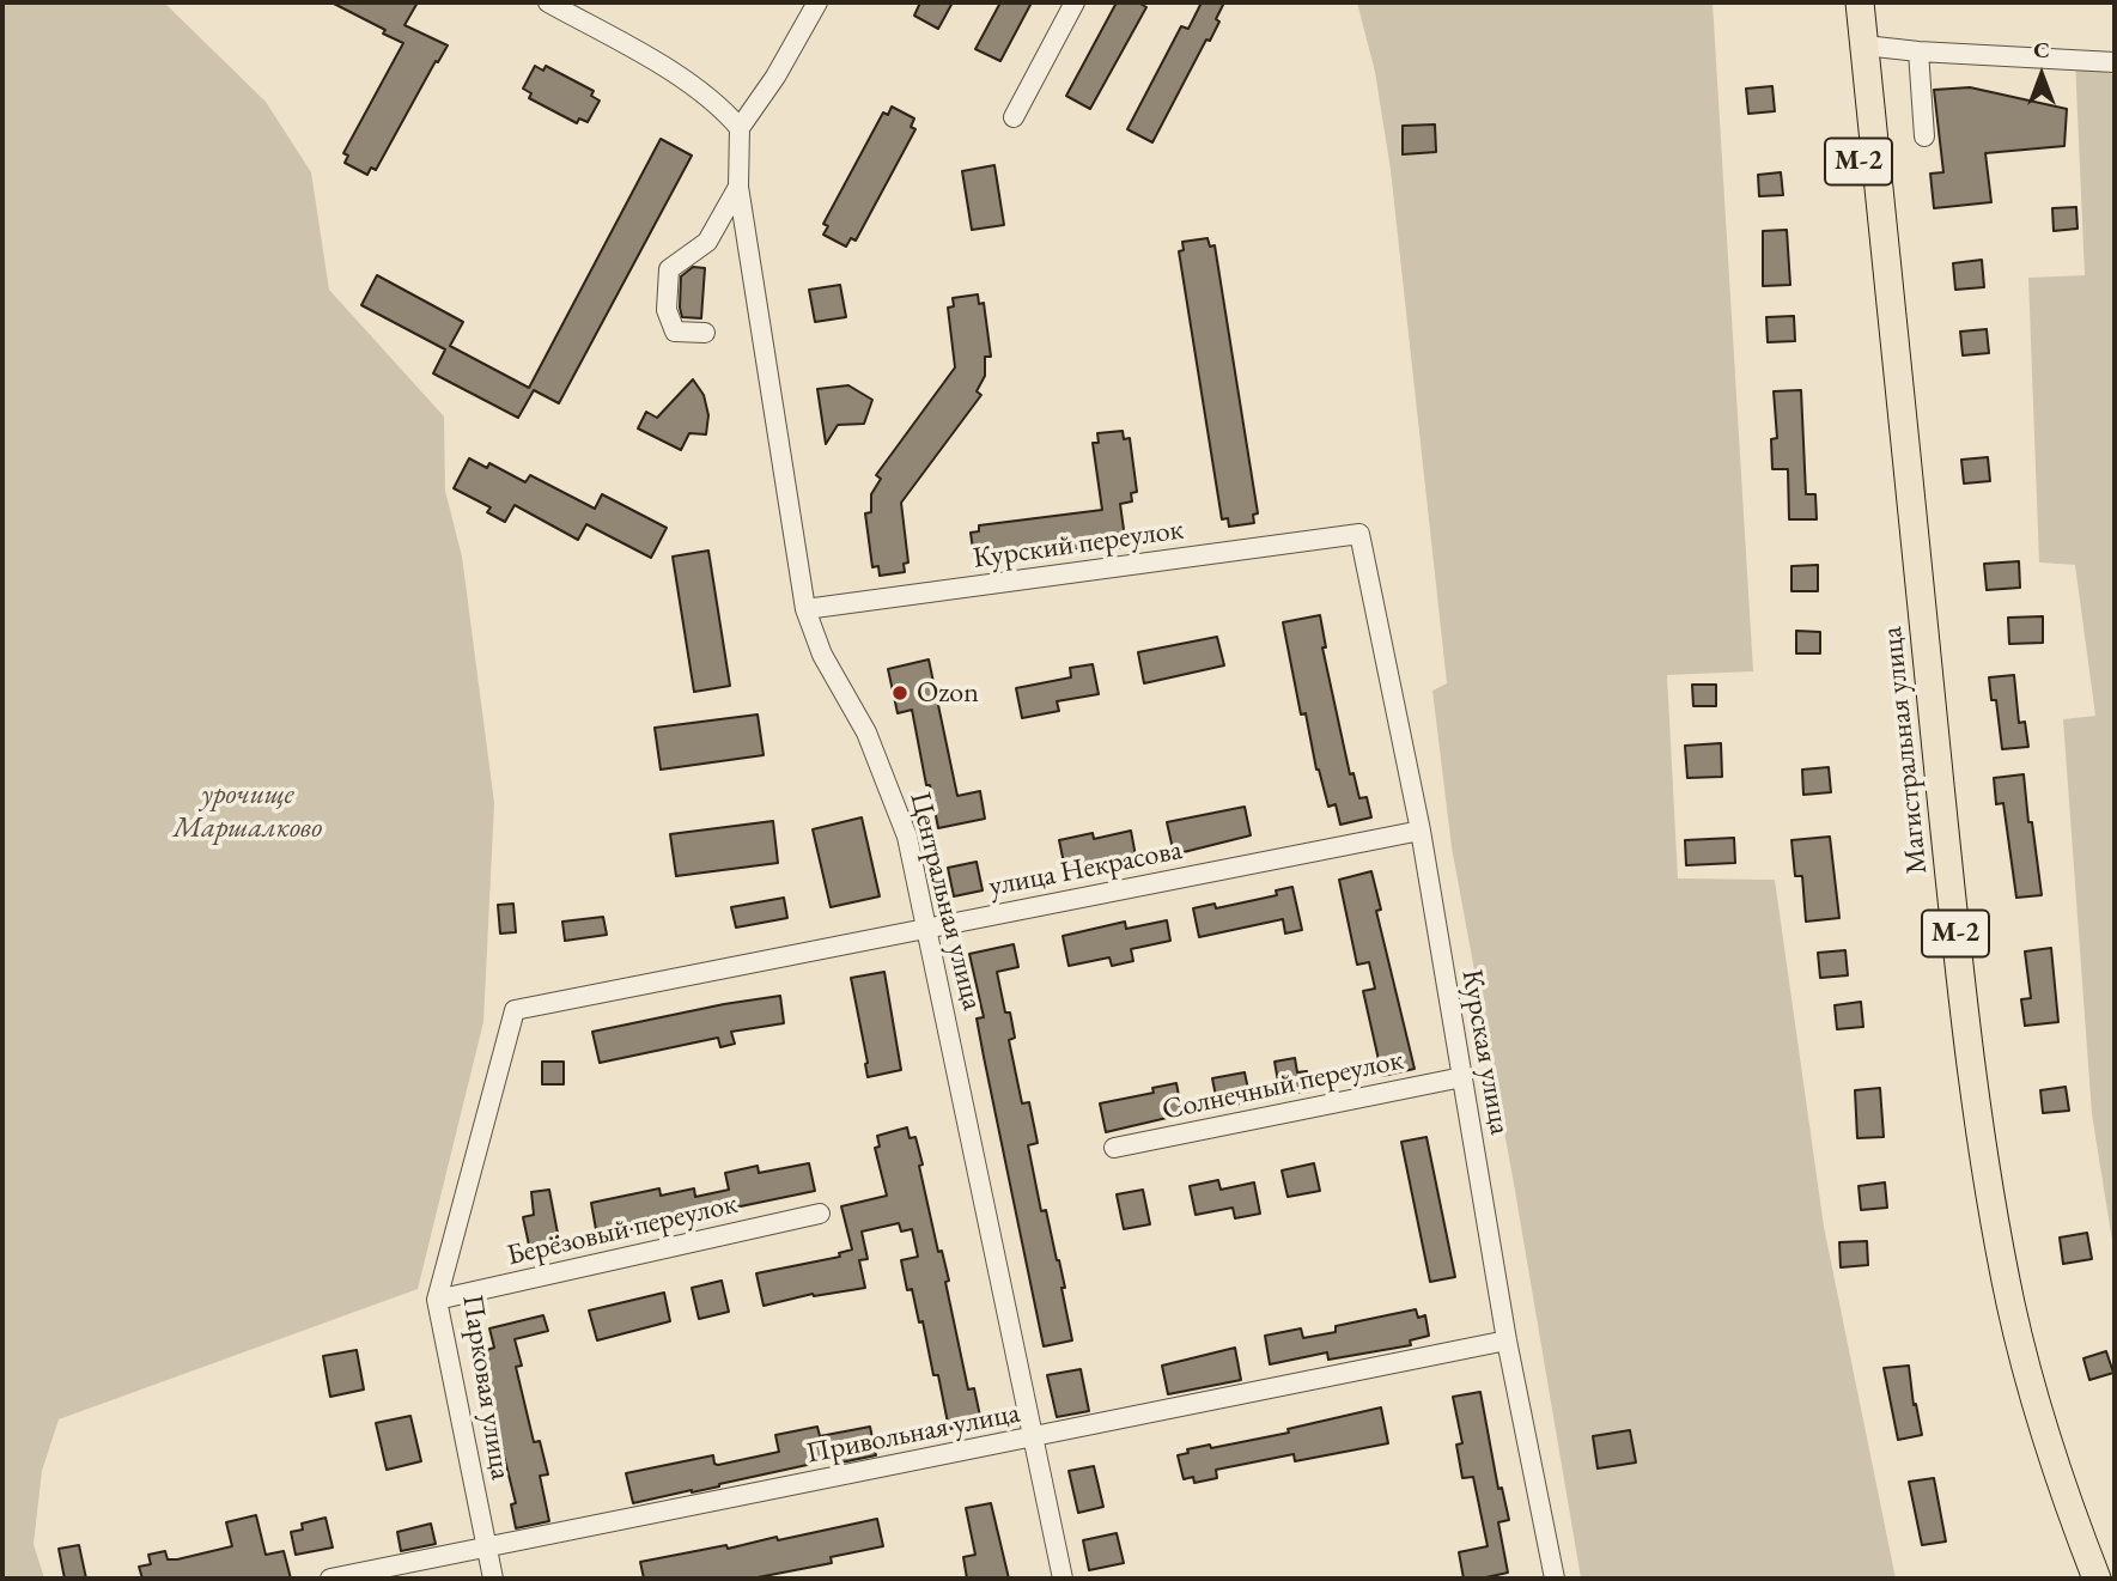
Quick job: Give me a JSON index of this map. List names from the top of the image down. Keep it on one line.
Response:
{"streets":{"highway":["М-2","Магистральная улица"],"street":["Курский переулок","улица Некрасова","Центральная улица","Курская улица","Солнечный переулок","Берёзовый переулок","Парковая улица","Привольная улица"]},"crossings":[["Курский переулок","Центральная улица"],["Курский переулок","Курская улица"],["улица Некрасова","Центральная улица"],["улица Некрасова","Курская улица"],["улица Некрасова","Парковая улица"],["Центральная улица","Привольная улица"],["Курская улица","Солнечный переулок"],["Курская улица","Привольная улица"],["Берёзовый переулок","Парковая улица"],["Парковая улица","Привольная улица"]],"parks":["урочище Маршалково"],"places":["Ozon"],"north":"top"}
